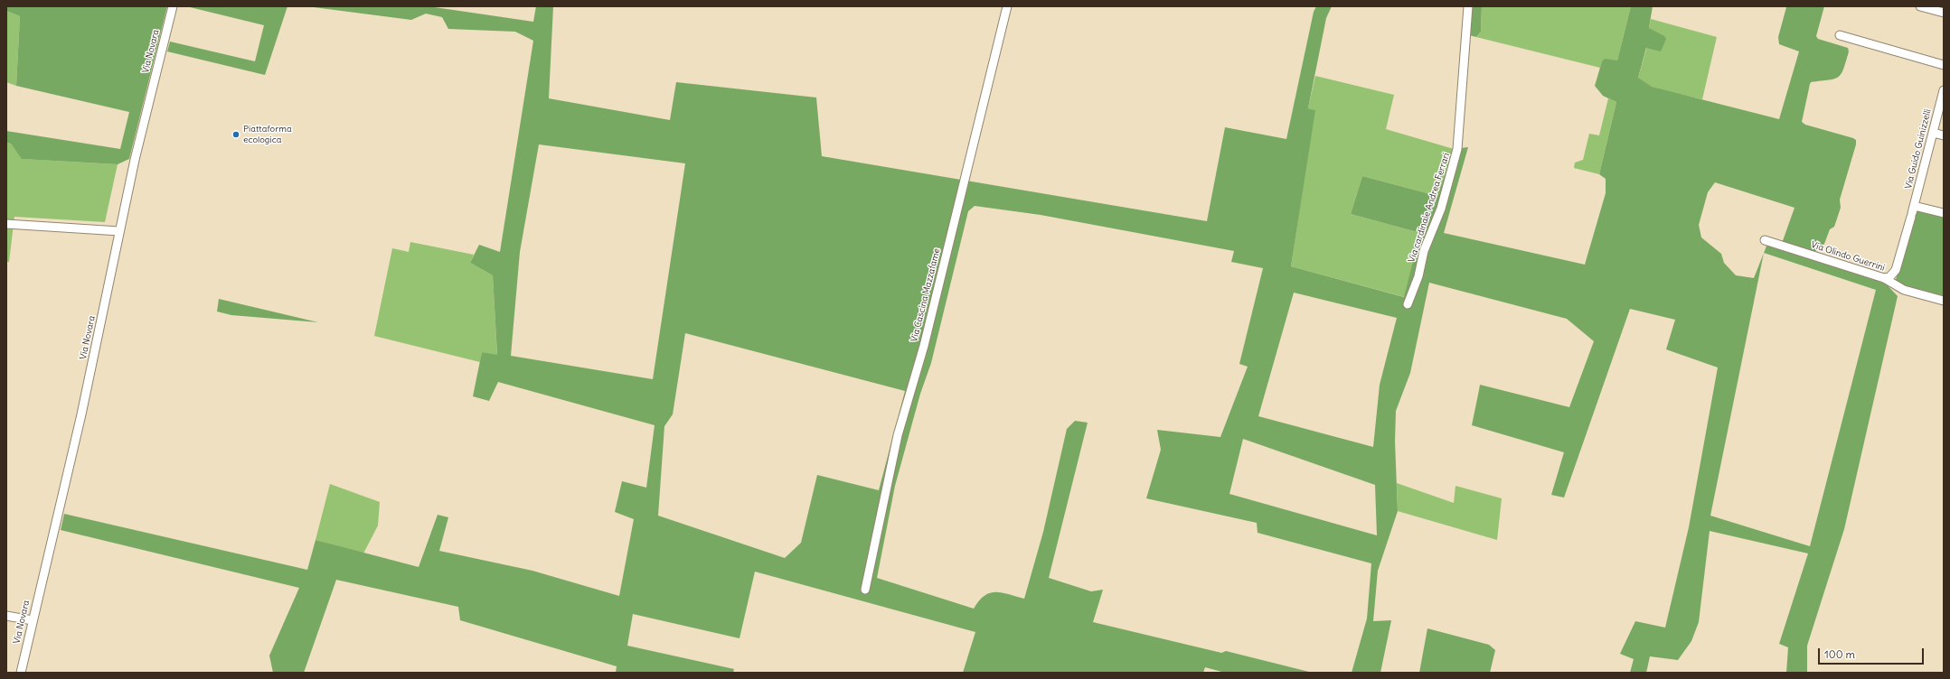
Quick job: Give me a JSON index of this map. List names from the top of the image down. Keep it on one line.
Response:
{"streets":{"street":["Via Novara","Via Guido Guinizzelli","Via cardinale Andrea Ferrari","Via Olindo Guerrini","Via Cascina Mazzafame"]},"crossings":[["Via Guido Guinizzelli","Via Olindo Guerrini"]],"places":["Piattaforma ecologica"],"scale_bar":"100 m"}
